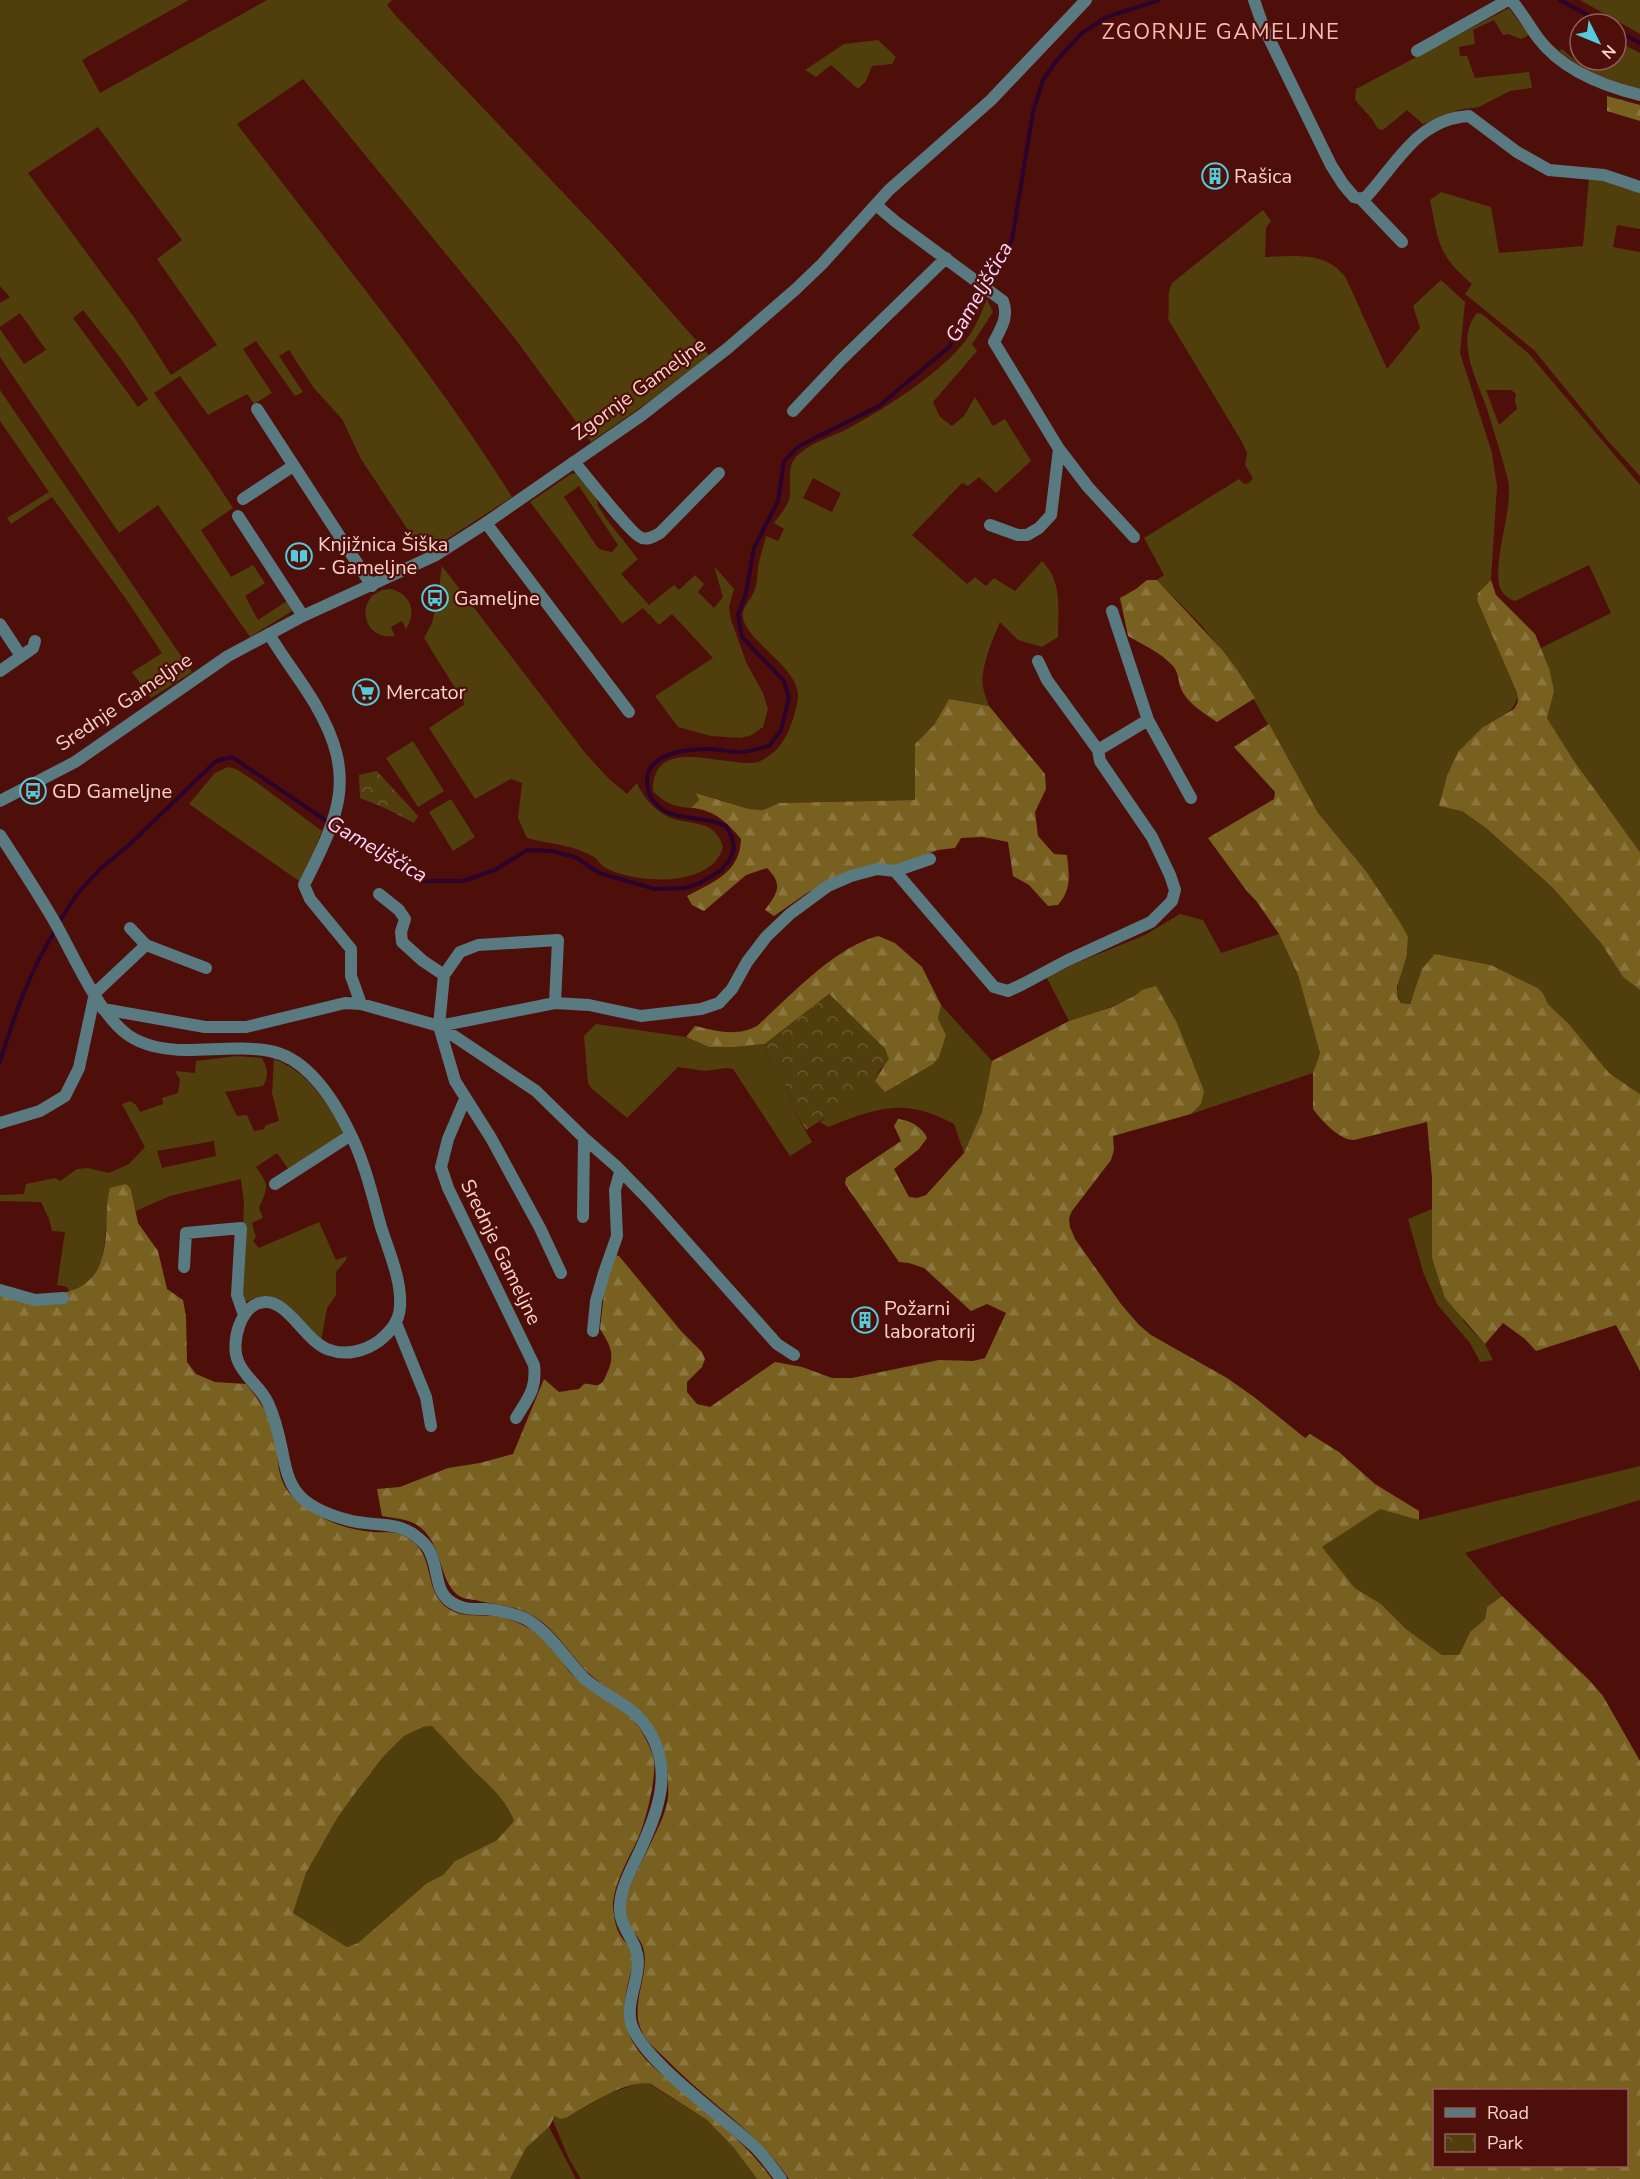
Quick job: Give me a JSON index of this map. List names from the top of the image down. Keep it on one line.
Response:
{"streets":{"street":["Zgornje Gameljne","Srednje Gameljne"]},"crossings":[["Zgornje Gameljne","Srednje Gameljne"]],"districts":["ZGORNJE GAMELJNE"],"water":["Gameljščica"],"places":{"building":["Rašica","Požarni laboratorij"],"library":["Knjižnica Šiška - Gameljne"],"bus stop":["Gameljne","GD Gameljne"],"supermarket":["Mercator"]},"legend":["Road","Park"],"north":"bottom right"}
